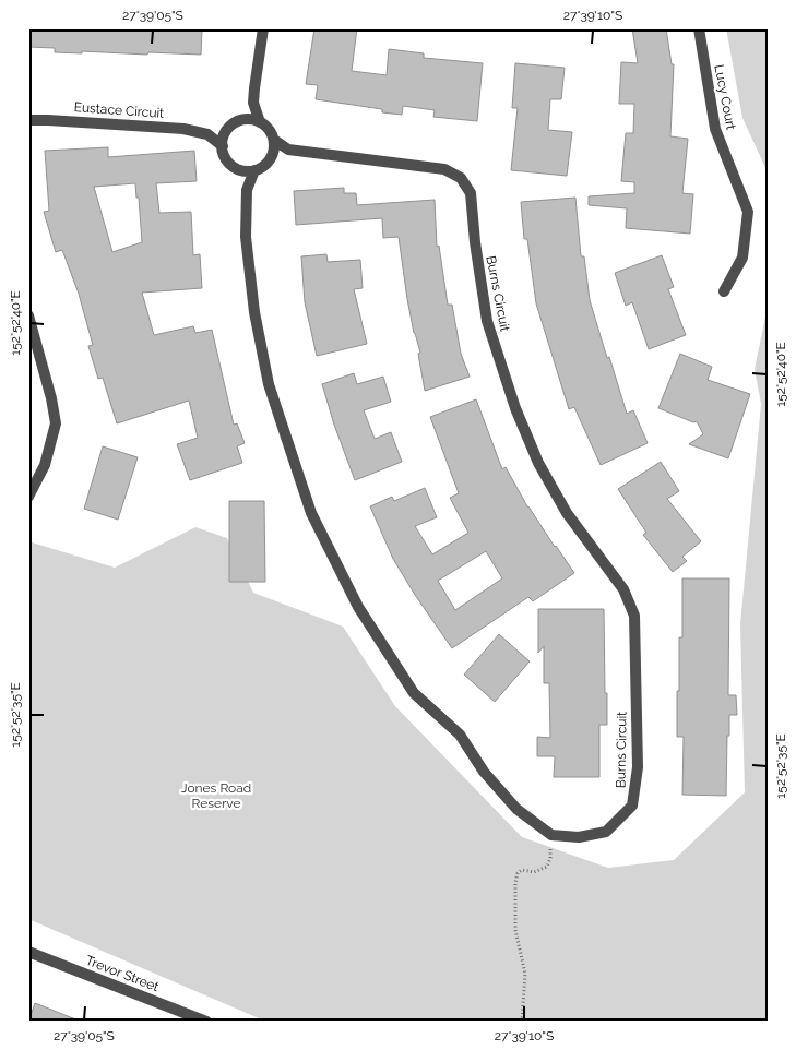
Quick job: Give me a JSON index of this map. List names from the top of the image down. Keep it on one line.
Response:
{"streets":{"street":["Lucy Court","Eustace Circuit","Burns Circuit","Trevor Street"]},"parks":["Jones Road Reserve"],"coordinates":["27°39'05\"S","27°39'10\"S","152°52'40\"E","152°52'35\"E"]}
